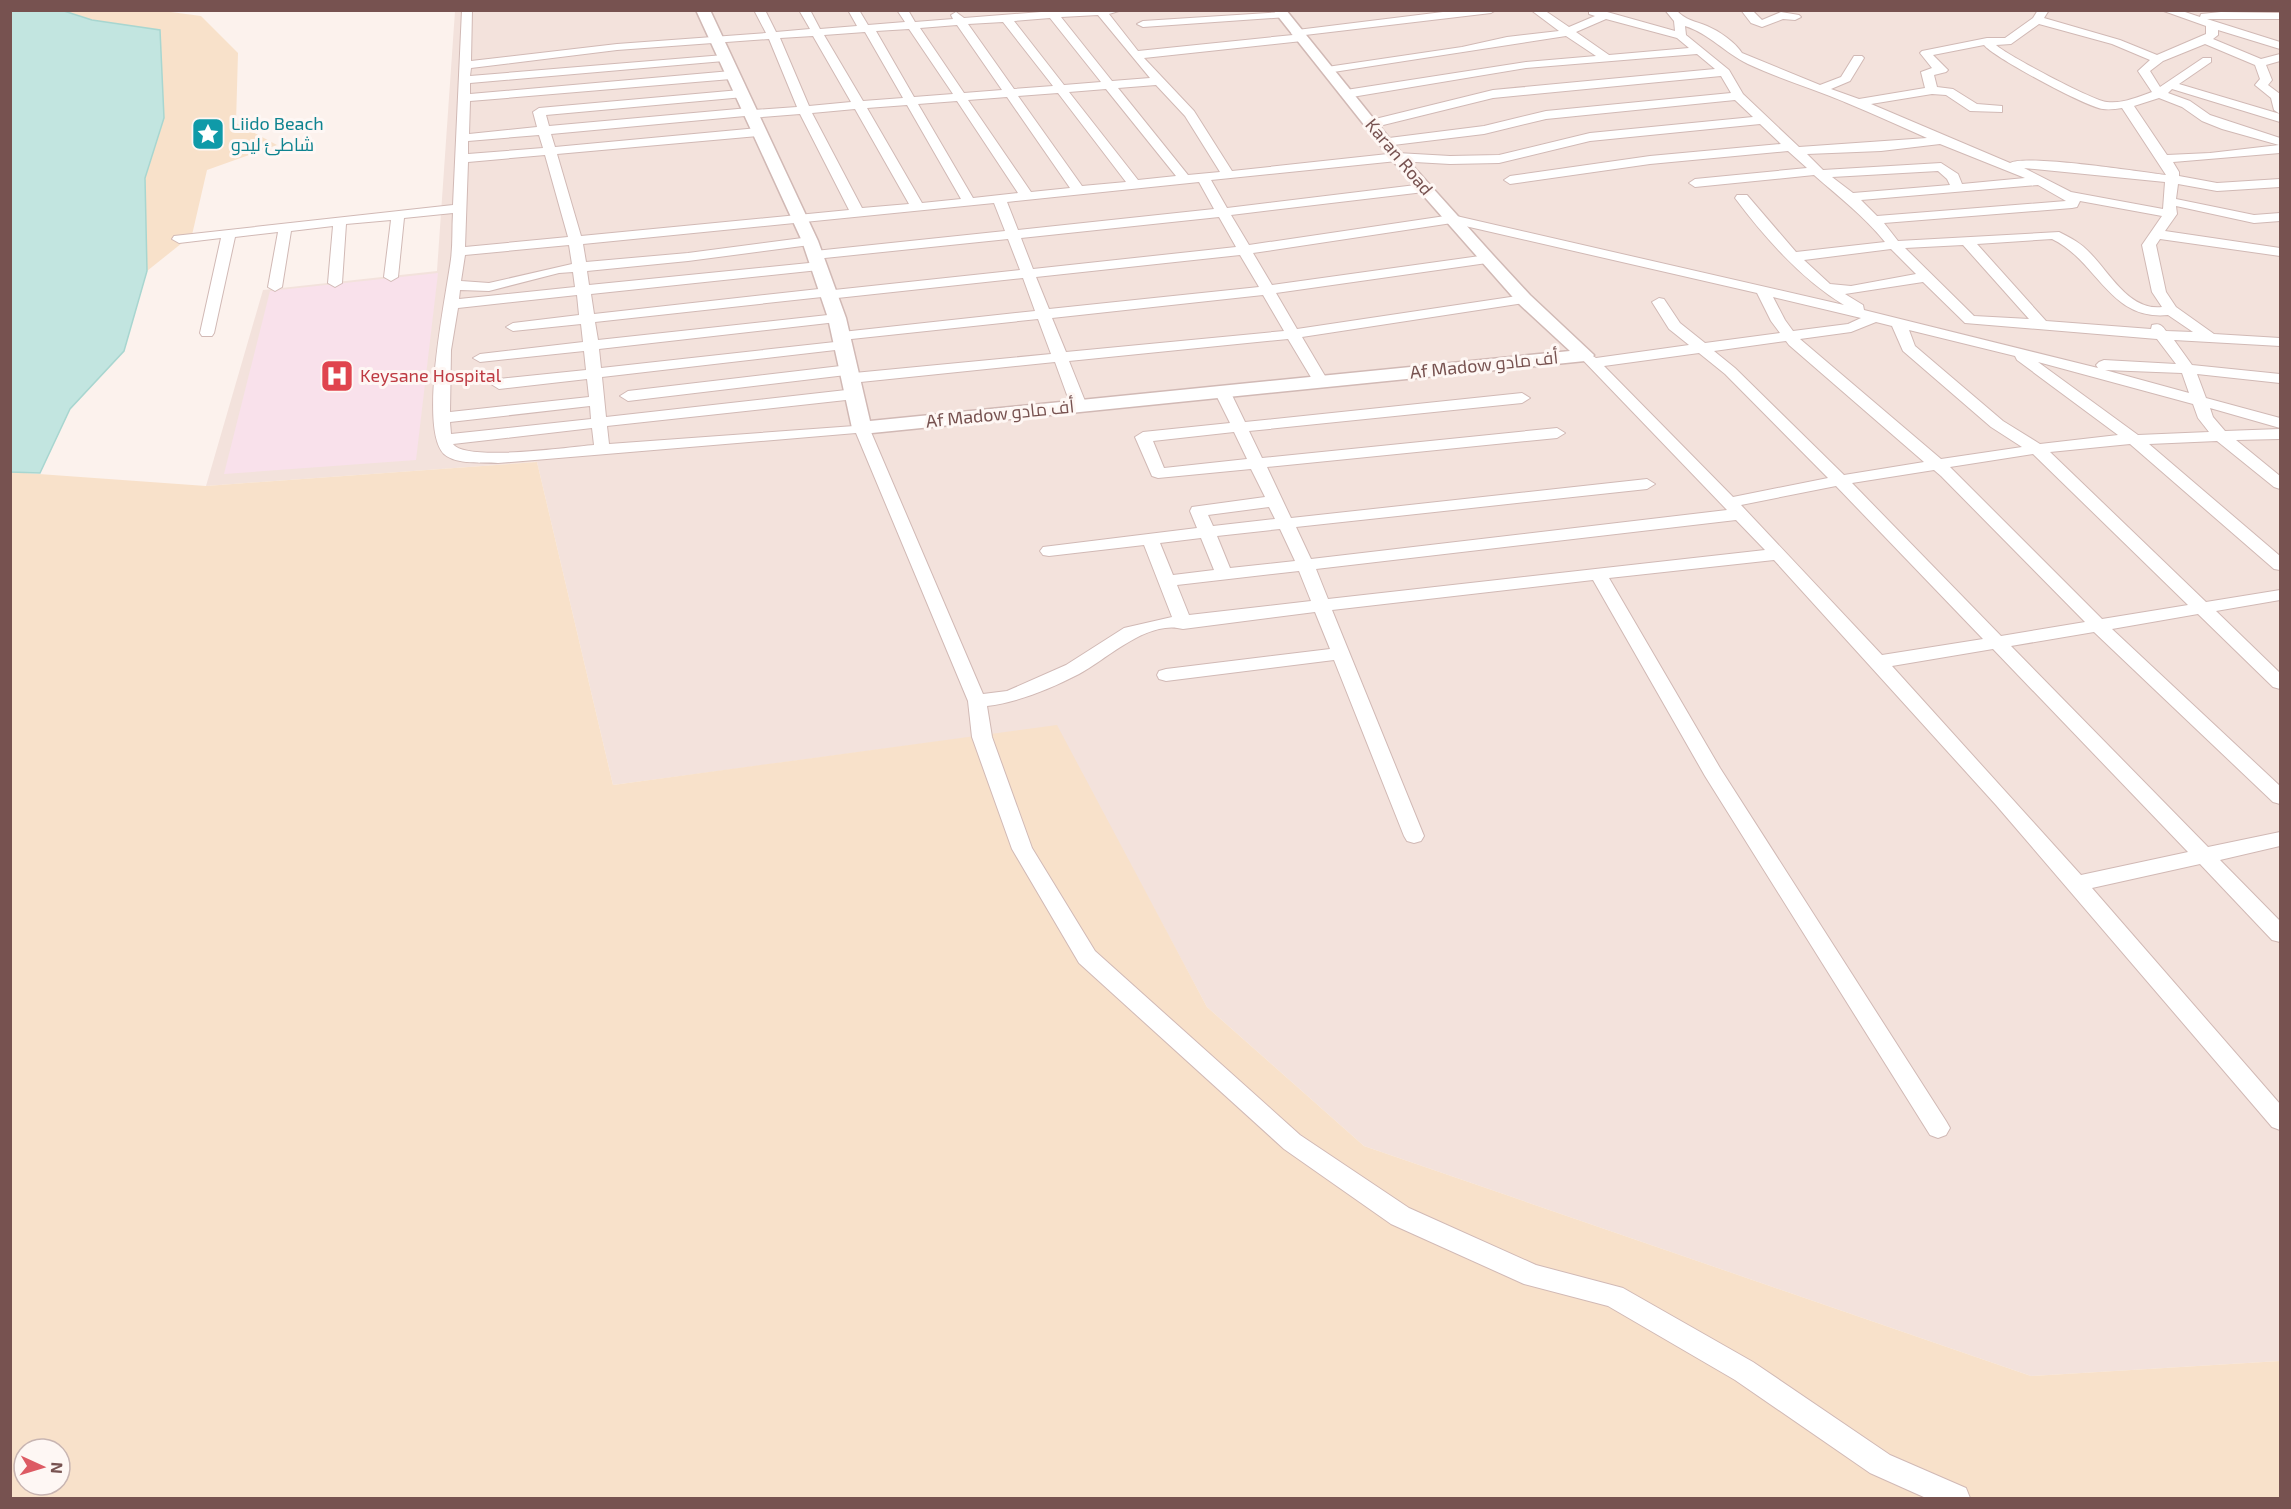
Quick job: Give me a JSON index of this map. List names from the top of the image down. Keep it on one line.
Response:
{"streets":{"street":["Karan Road","Af Madow أف مادو"]},"crossings":[["Karan Road","Af Madow أف مادو"]],"places":{"place":["Liido Beach شاطئ ليدو"],"hospital":["Keysane Hospital"]},"north":"right"}
